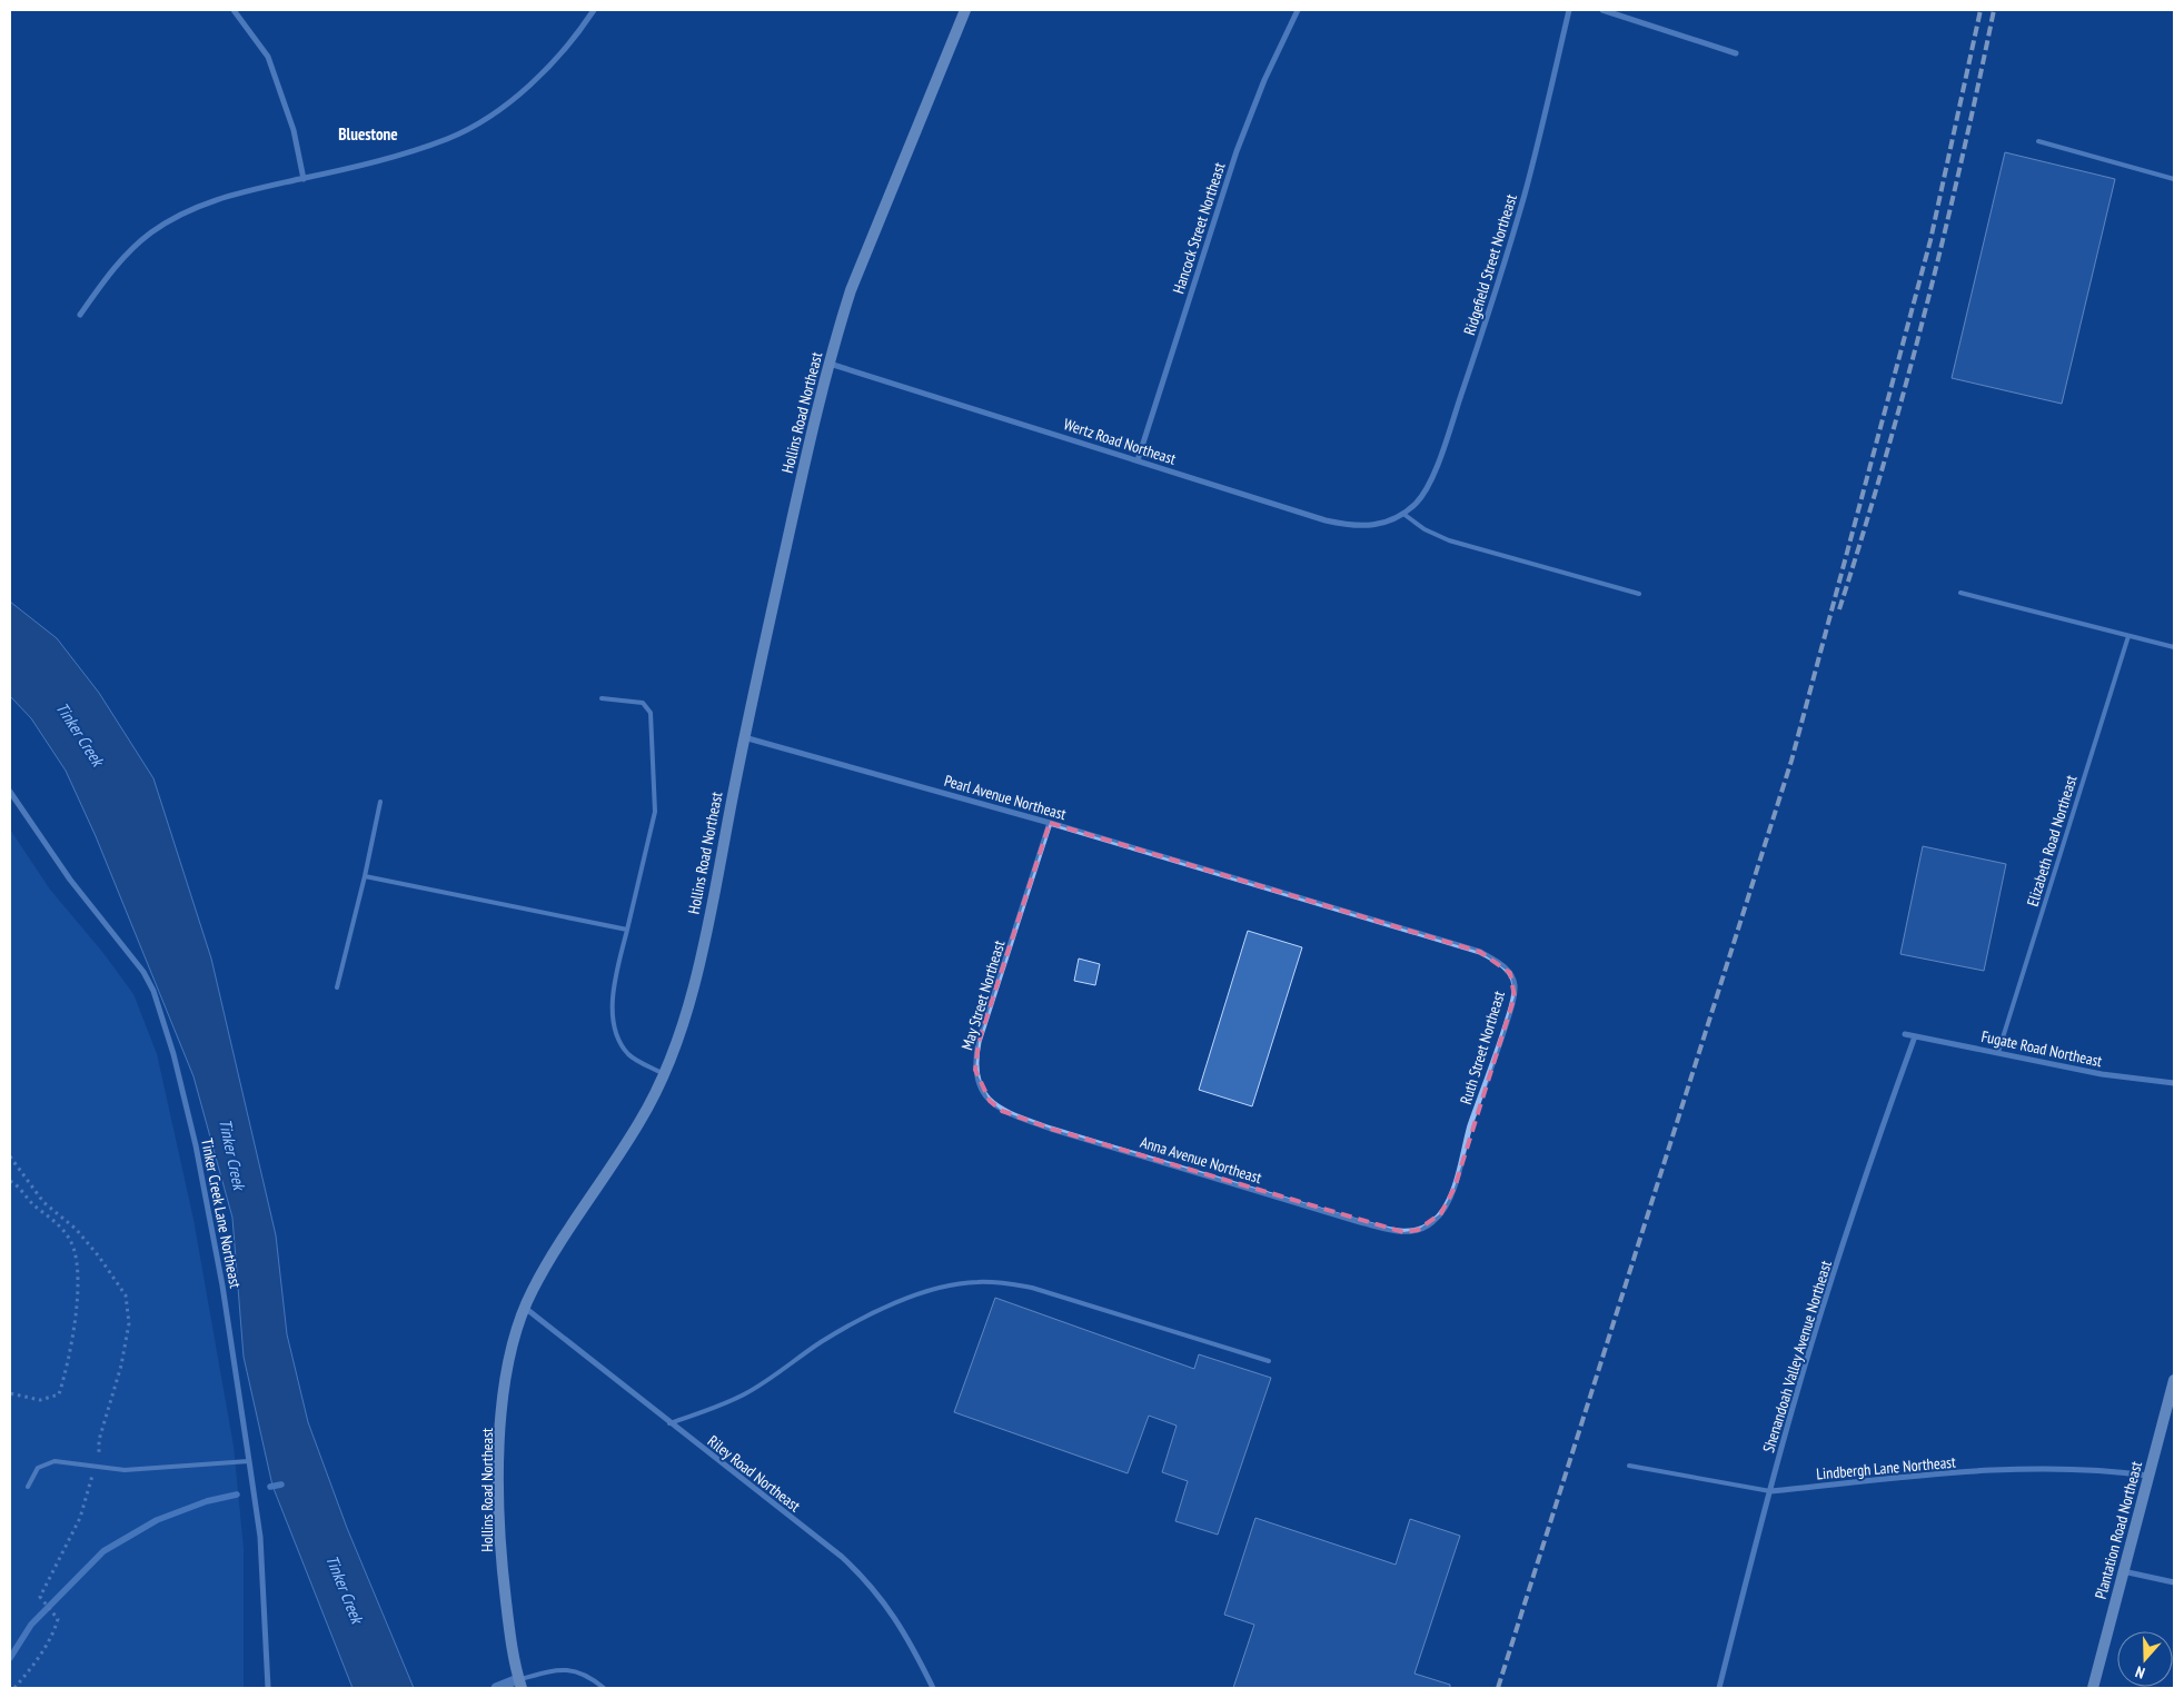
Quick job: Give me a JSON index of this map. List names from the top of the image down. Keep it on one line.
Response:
{"streets":{"main road":["Hollins Road Northeast","Plantation Road Northeast"],"street":["Hancock Street Northeast","Ridgefield Street Northeast","Wertz Road Northeast","Pearl Avenue Northeast","May Street Northeast","Ruth Street Northeast","Fugate Road Northeast","Anna Avenue Northeast","Tinker Creek Lane Northeast","Shenandoah Valley Avenue Northeast","Lindbergh Lane Northeast","Riley Road Northeast"],"lane":["Elizabeth Road Northeast"]},"crossings":[["Hancock Street Northeast","Wertz Road Northeast"],["Ridgefield Street Northeast","Wertz Road Northeast"],["Hollins Road Northeast","Wertz Road Northeast"],["Hollins Road Northeast","Pearl Avenue Northeast"],["Hollins Road Northeast","Riley Road Northeast"],["Pearl Avenue Northeast","May Street Northeast"],["Pearl Avenue Northeast","Ruth Street Northeast"],["Elizabeth Road Northeast","Fugate Road Northeast"],["May Street Northeast","Anna Avenue Northeast"],["Ruth Street Northeast","Anna Avenue Northeast"],["Fugate Road Northeast","Shenandoah Valley Avenue Northeast"],["Shenandoah Valley Avenue Northeast","Lindbergh Lane Northeast"],["Lindbergh Lane Northeast","Plantation Road Northeast"]],"districts":["Bluestone"],"water":["Tinker Creek"],"north":"bottom"}
